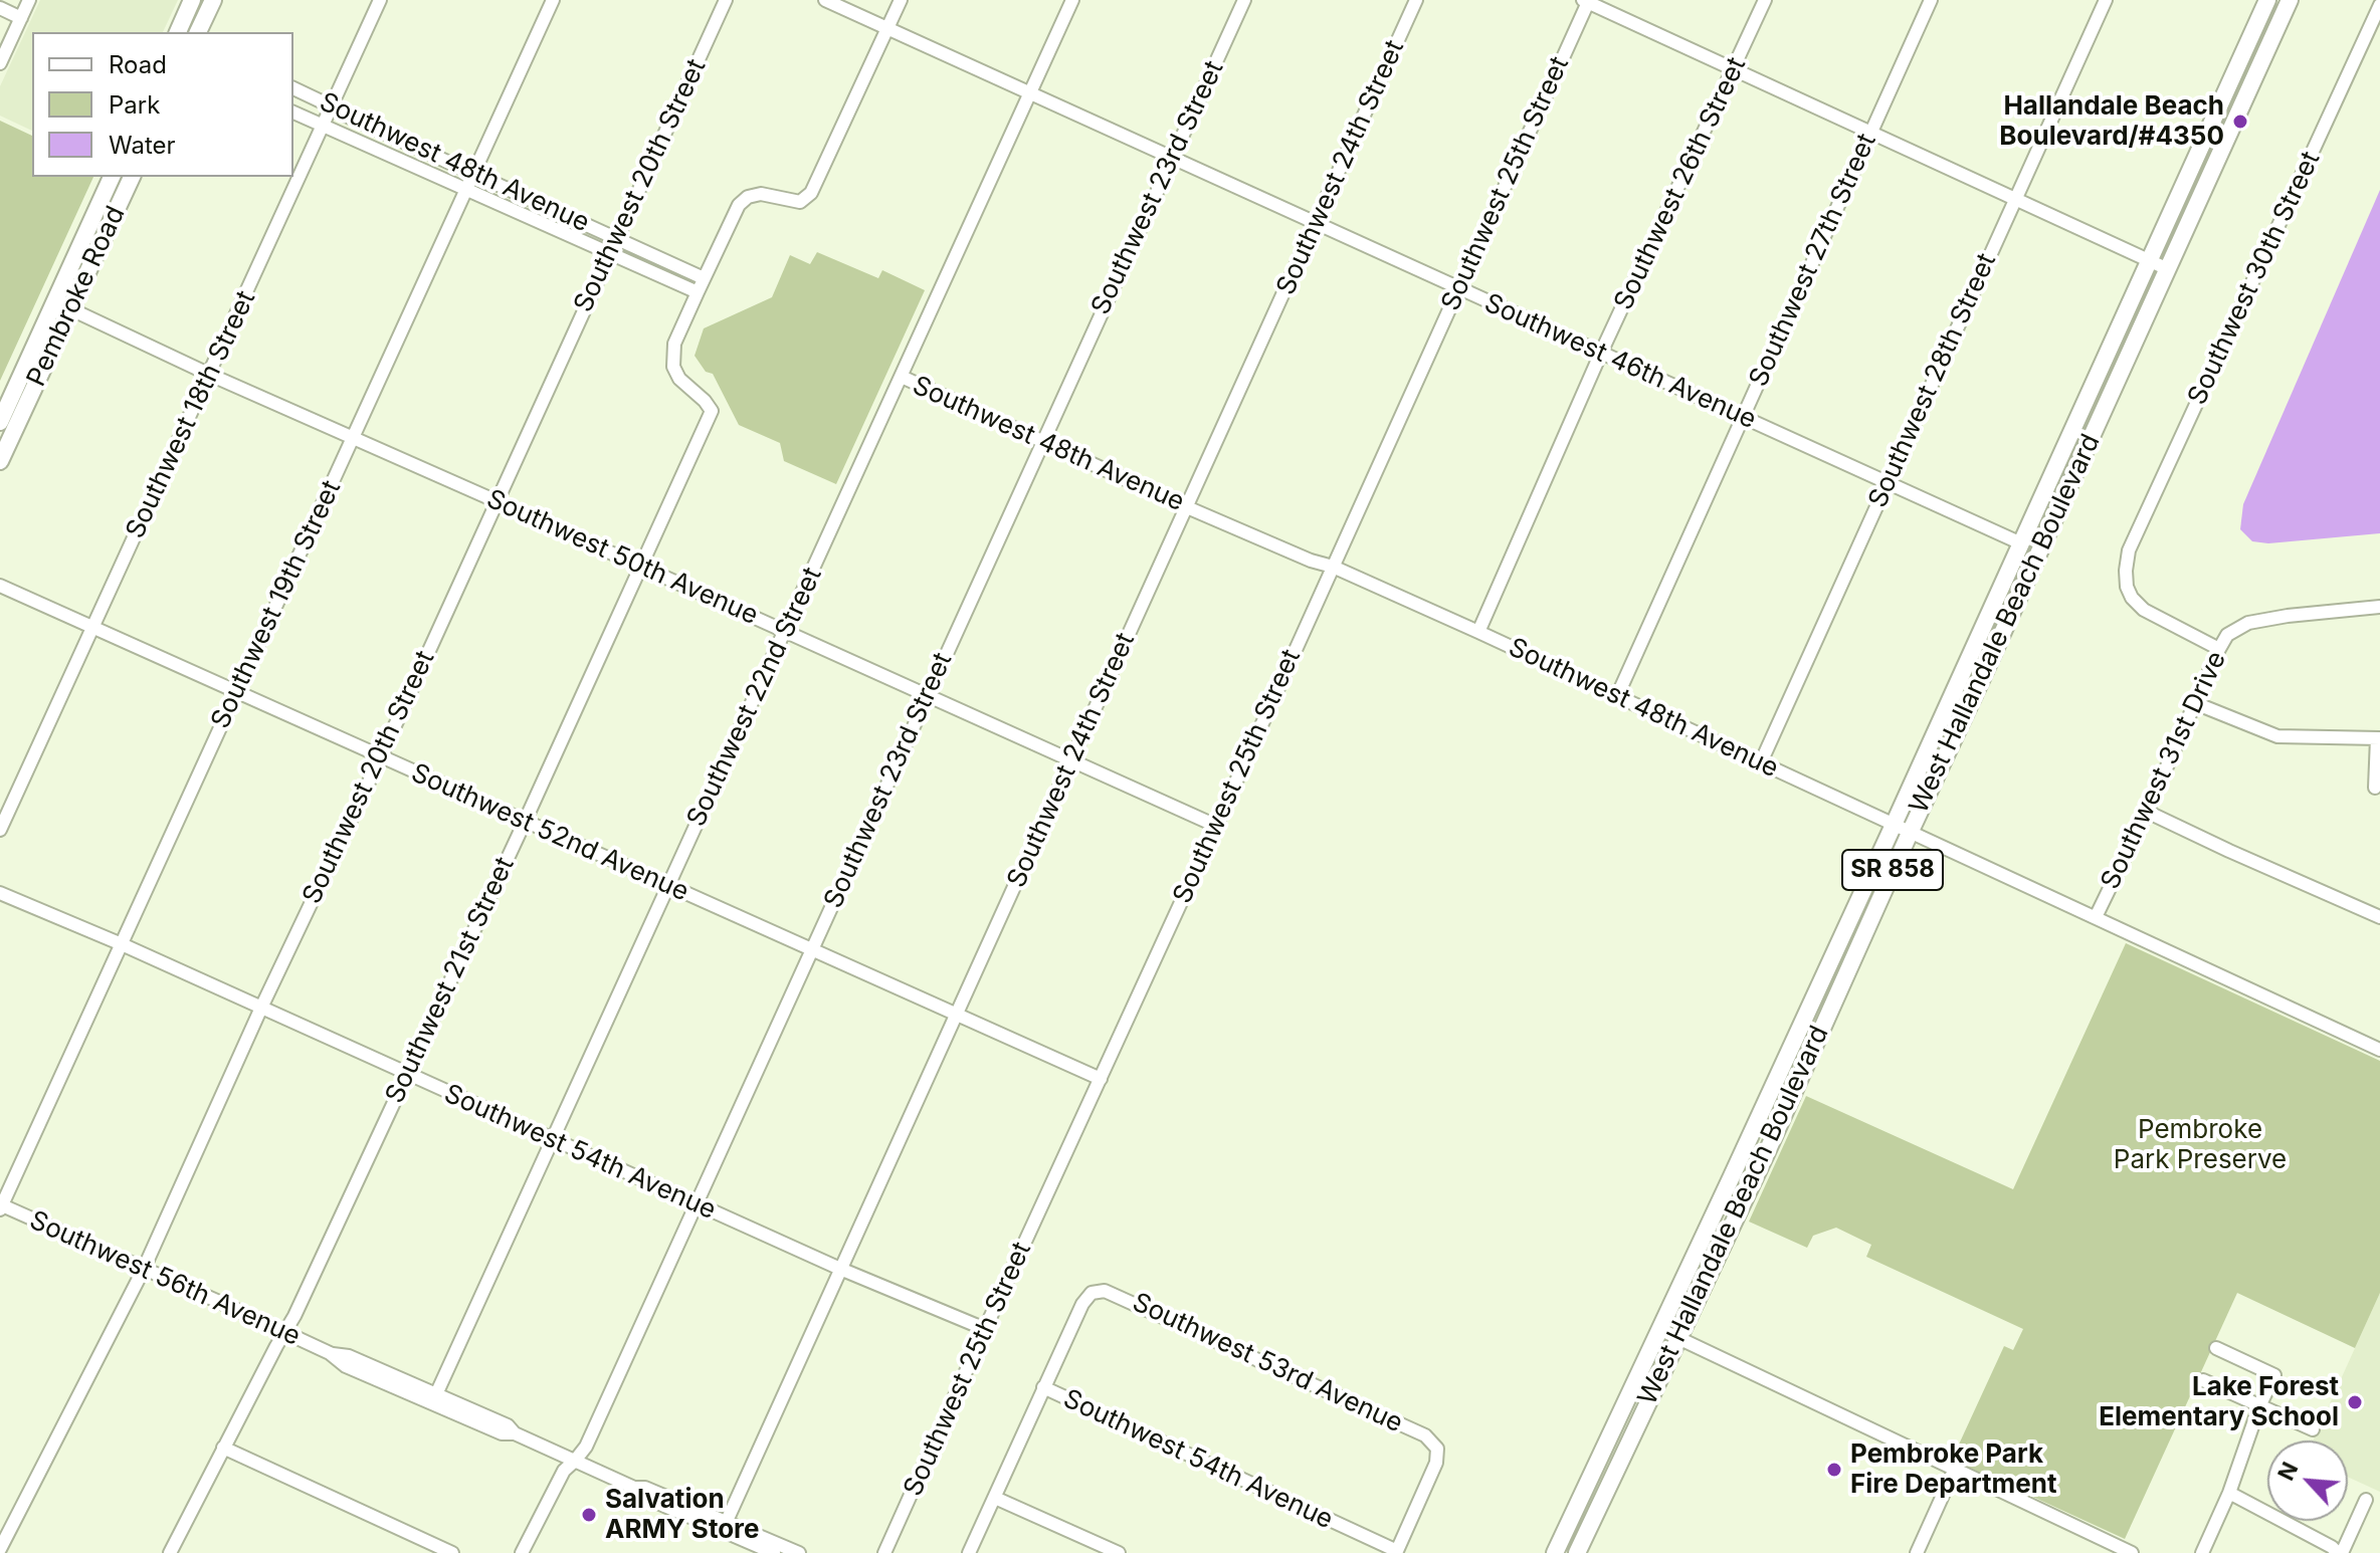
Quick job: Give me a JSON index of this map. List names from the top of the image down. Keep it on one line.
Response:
{"streets":{"main road":["Pembroke Road","West Hallandale Beach Boulevard","SR 858"],"street":["Southwest 48th Avenue","Southwest 24th Street","Southwest 25th Street","Southwest 26th Street","Southwest 20th Street","Southwest 23rd Street","Southwest 27th Street","Southwest 30th Street","Southwest 46th Avenue","Southwest 28th Street","Southwest 18th Street","Southwest 50th Avenue","Southwest 19th Street","Southwest 22nd Street","Southwest 31st Drive","Southwest 52nd Avenue","Southwest 21st Street","Southwest 54th Avenue","Southwest 56th Avenue","Southwest 53rd Avenue"]},"crossings":[["Southwest 48th Avenue","Southwest 24th Street"],["Southwest 48th Avenue","Southwest 25th Street"],["Southwest 48th Avenue","Southwest 26th Street"],["Southwest 48th Avenue","Southwest 20th Street"],["Southwest 48th Avenue","Southwest 23rd Street"],["Southwest 48th Avenue","Southwest 27th Street"],["Southwest 48th Avenue","Southwest 28th Street"],["Southwest 48th Avenue","Southwest 18th Street"],["Southwest 48th Avenue","Southwest 19th Street"],["Southwest 48th Avenue","West Hallandale Beach Boulevard"],["Southwest 48th Avenue","Southwest 22nd Street"],["Southwest 48th Avenue","Southwest 31st Drive"],["Southwest 48th Avenue","Southwest 21st Street"],["Southwest 24th Street","Southwest 46th Avenue"],["Southwest 24th Street","Southwest 50th Avenue"],["Southwest 24th Street","Southwest 52nd Avenue"],["Southwest 24th Street","Southwest 54th Avenue"],["Southwest 24th Street","Southwest 56th Avenue"],["Southwest 25th Street","Southwest 46th Avenue"],["Southwest 25th Street","Southwest 50th Avenue"],["Southwest 25th Street","Southwest 52nd Avenue"],["Southwest 25th Street","Southwest 54th Avenue"],["Southwest 26th Street","Southwest 46th Avenue"],["Southwest 20th Street","Southwest 50th Avenue"],["Southwest 20th Street","Southwest 52nd Avenue"],["Southwest 20th Street","Southwest 54th Avenue"],["Southwest 20th Street","Southwest 56th Avenue"],["Southwest 23rd Street","Southwest 46th Avenue"],["Southwest 23rd Street","Southwest 50th Avenue"],["Southwest 23rd Street","Southwest 52nd Avenue"],["Southwest 23rd Street","Southwest 54th Avenue"],["Southwest 23rd Street","Southwest 56th Avenue"],["Southwest 27th Street","Southwest 46th Avenue"],["Southwest 30th Street","Southwest 31st Drive"],["Pembroke Road","Southwest 50th Avenue"],["Southwest 46th Avenue","Southwest 28th Street"],["Southwest 46th Avenue","West Hallandale Beach Boulevard"],["Southwest 46th Avenue","Southwest 22nd Street"],["Southwest 18th Street","Southwest 50th Avenue"],["Southwest 18th Street","Southwest 52nd Avenue"],["Southwest 50th Avenue","Southwest 19th Street"],["Southwest 50th Avenue","Southwest 22nd Street"],["Southwest 50th Avenue","Southwest 21st Street"],["Southwest 19th Street","Southwest 52nd Avenue"],["Southwest 19th Street","Southwest 54th Avenue"],["Southwest 19th Street","Southwest 56th Avenue"],["Southwest 22nd Street","Southwest 52nd Avenue"],["Southwest 22nd Street","Southwest 54th Avenue"],["Southwest 22nd Street","Southwest 56th Avenue"],["Southwest 52nd Avenue","Southwest 21st Street"],["Southwest 21st Street","Southwest 54th Avenue"],["Southwest 21st Street","Southwest 56th Avenue"],["Southwest 54th Avenue","Southwest 53rd Avenue"]],"parks":["Pembroke Park Preserve"],"places":["Hallandale Beach Boulevard/#4350","Lake Forest Elementary School","Pembroke Park Fire Department","Salvation ARMY Store"],"legend":["Road","Park","Water"],"north":"top left"}
